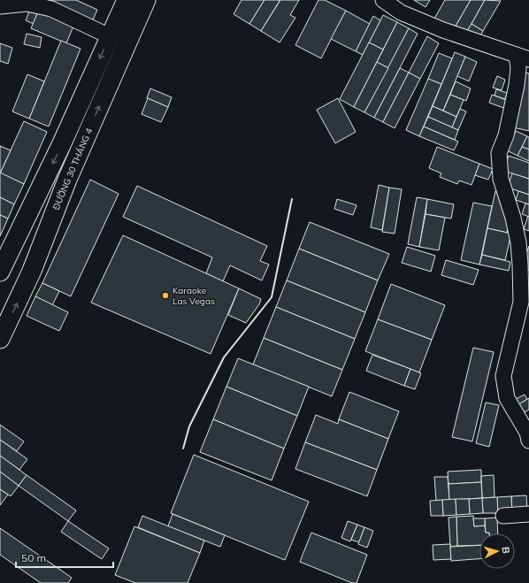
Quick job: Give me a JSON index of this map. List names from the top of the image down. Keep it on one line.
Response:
{"streets":{"main road":["ĐƯỜNG 30 THÁNG 4"]},"places":["Karaoke Las Vegas"],"scale_bar":"50 m","north":"right"}
